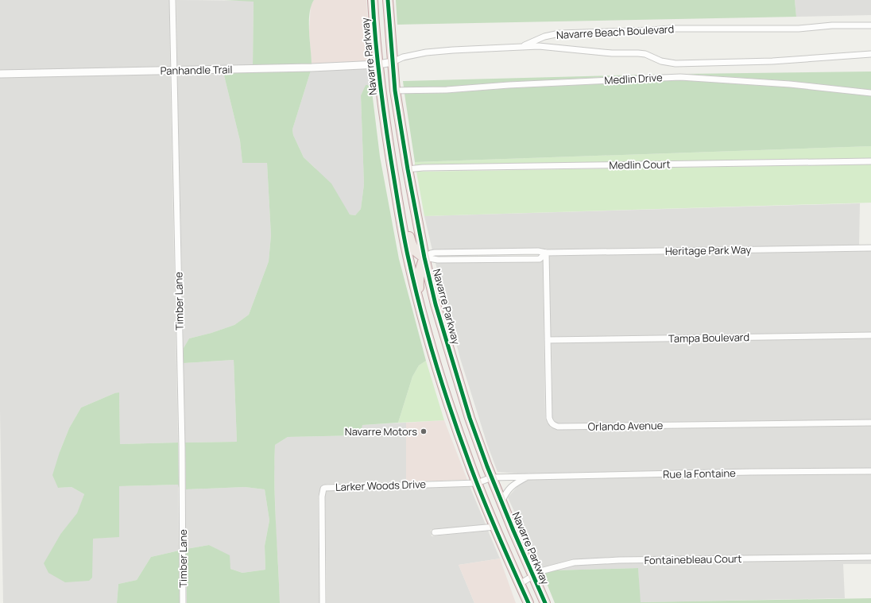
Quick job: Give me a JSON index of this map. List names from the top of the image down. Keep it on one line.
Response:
{"streets":{"highway":["Navarre Parkway"],"street":["Navarre Beach Boulevard","Panhandle Trail","Medlin Drive","Medlin Court","Heritage Park Way","Timber Lane","Tampa Boulevard","Orlando Avenue","Rue la Fontaine","Larker Woods Drive","Fontainebleau Court"]},"crossings":[["Navarre Parkway","Panhandle Trail"],["Navarre Parkway","Medlin Drive"],["Navarre Parkway","Medlin Court"],["Navarre Parkway","Heritage Park Way"],["Navarre Parkway","Rue la Fontaine"],["Navarre Parkway","Larker Woods Drive"],["Navarre Parkway","Fontainebleau Court"],["Panhandle Trail","Timber Lane"],["Heritage Park Way","Orlando Avenue"],["Tampa Boulevard","Orlando Avenue"],["Rue la Fontaine","Larker Woods Drive"]],"places":["Navarre Motors"]}
